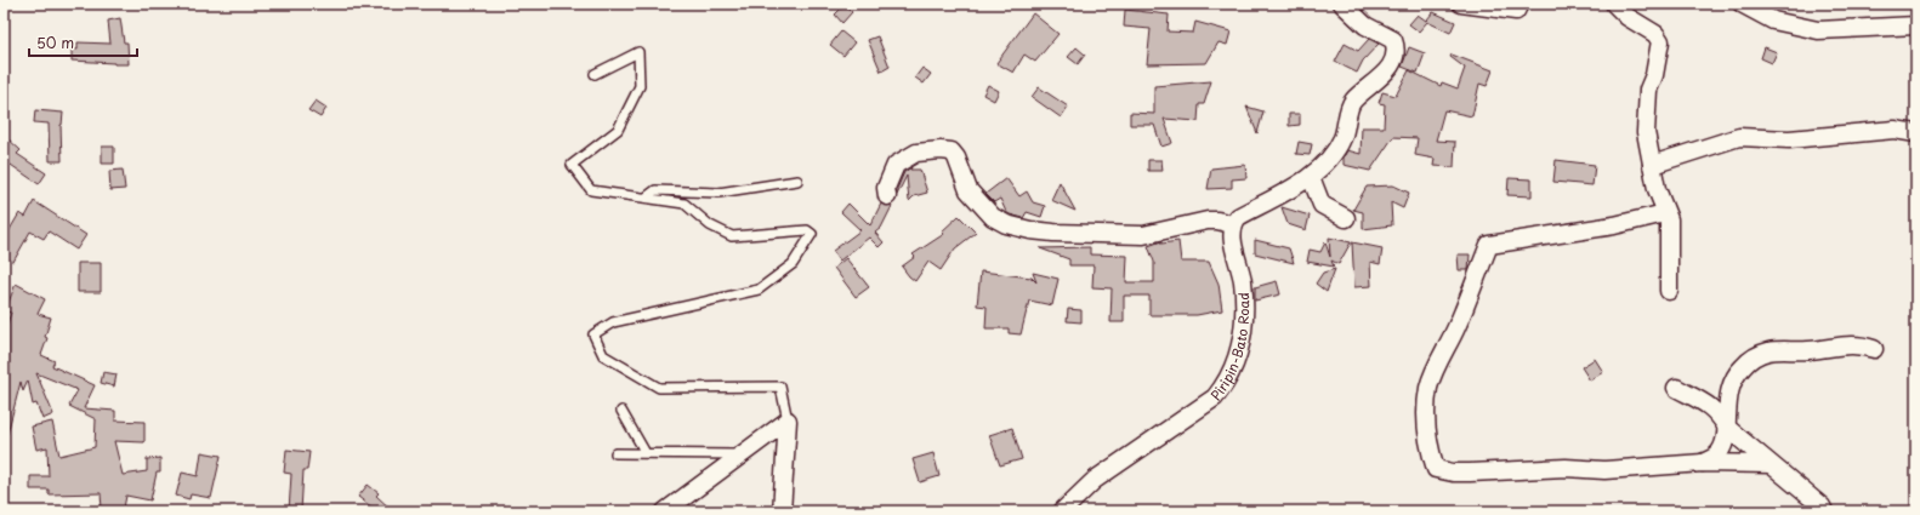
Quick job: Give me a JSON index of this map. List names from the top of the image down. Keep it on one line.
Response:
{"streets":{"street":["Piripin-Bato Road"]},"scale_bar":"50 m"}
